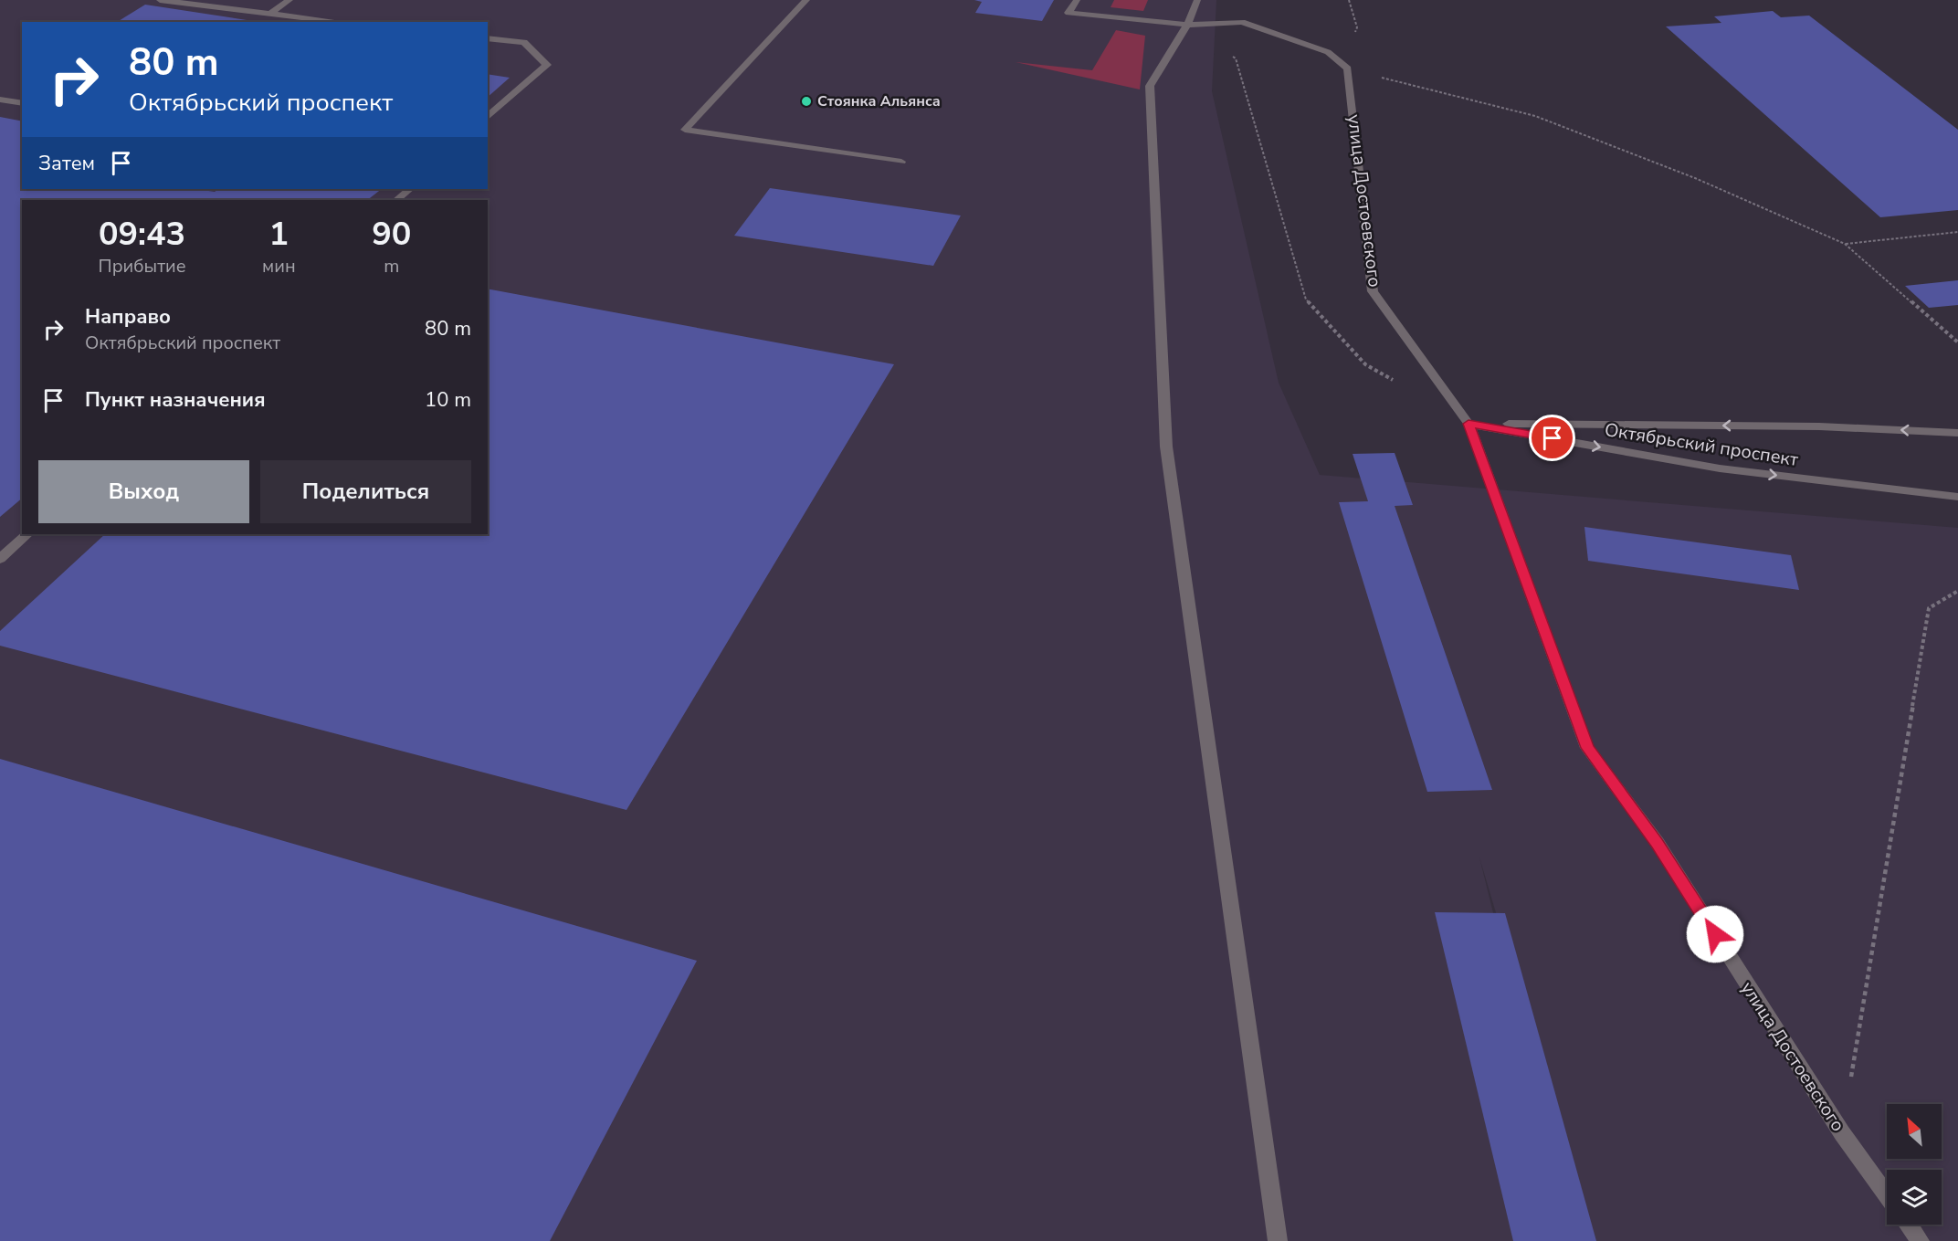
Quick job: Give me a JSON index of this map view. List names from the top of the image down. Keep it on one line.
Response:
{"streets":{"street":["улица Достоевского","Октябрьский проспект"]},"crossings":[["улица Достоевского","Октябрьский проспект"]],"places":["Стоянка Альянса"],"north":"top left","page":{"turn":["80 m","Октябрьский проспект"],"then":"Затем","eta":["09:43","Прибытие","1","мин","90","m"],"list":[{"name":"Направо","note":"Октябрьский проспект","value":"80 m"},{"name":"Пункт назначения","value":"10 m"}],"buttons":["Выход","Поделиться"]}}
